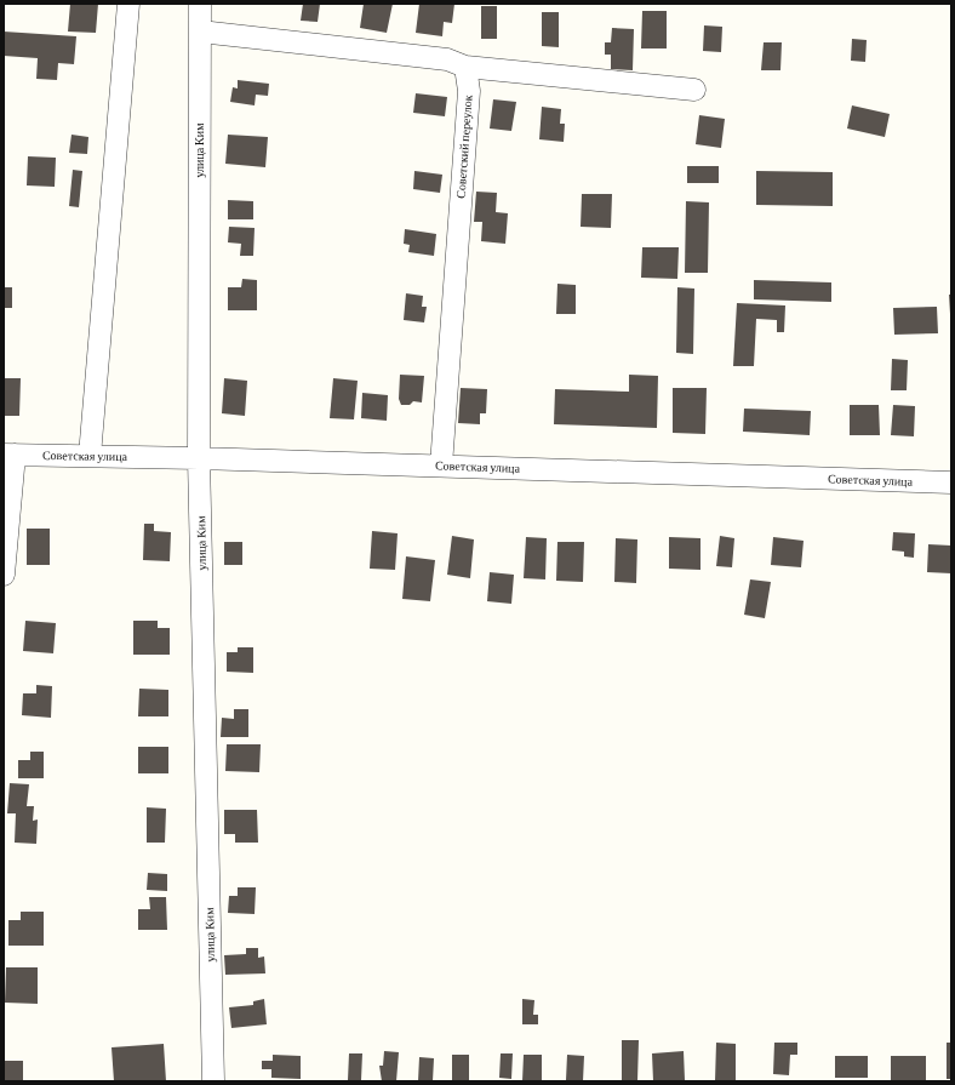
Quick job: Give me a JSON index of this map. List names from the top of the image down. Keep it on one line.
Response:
{"streets":{"street":["Советский переулок","улица Ким","Советская улица"]},"crossings":[["Советский переулок","Советская улица"],["улица Ким","Советская улица"]]}
